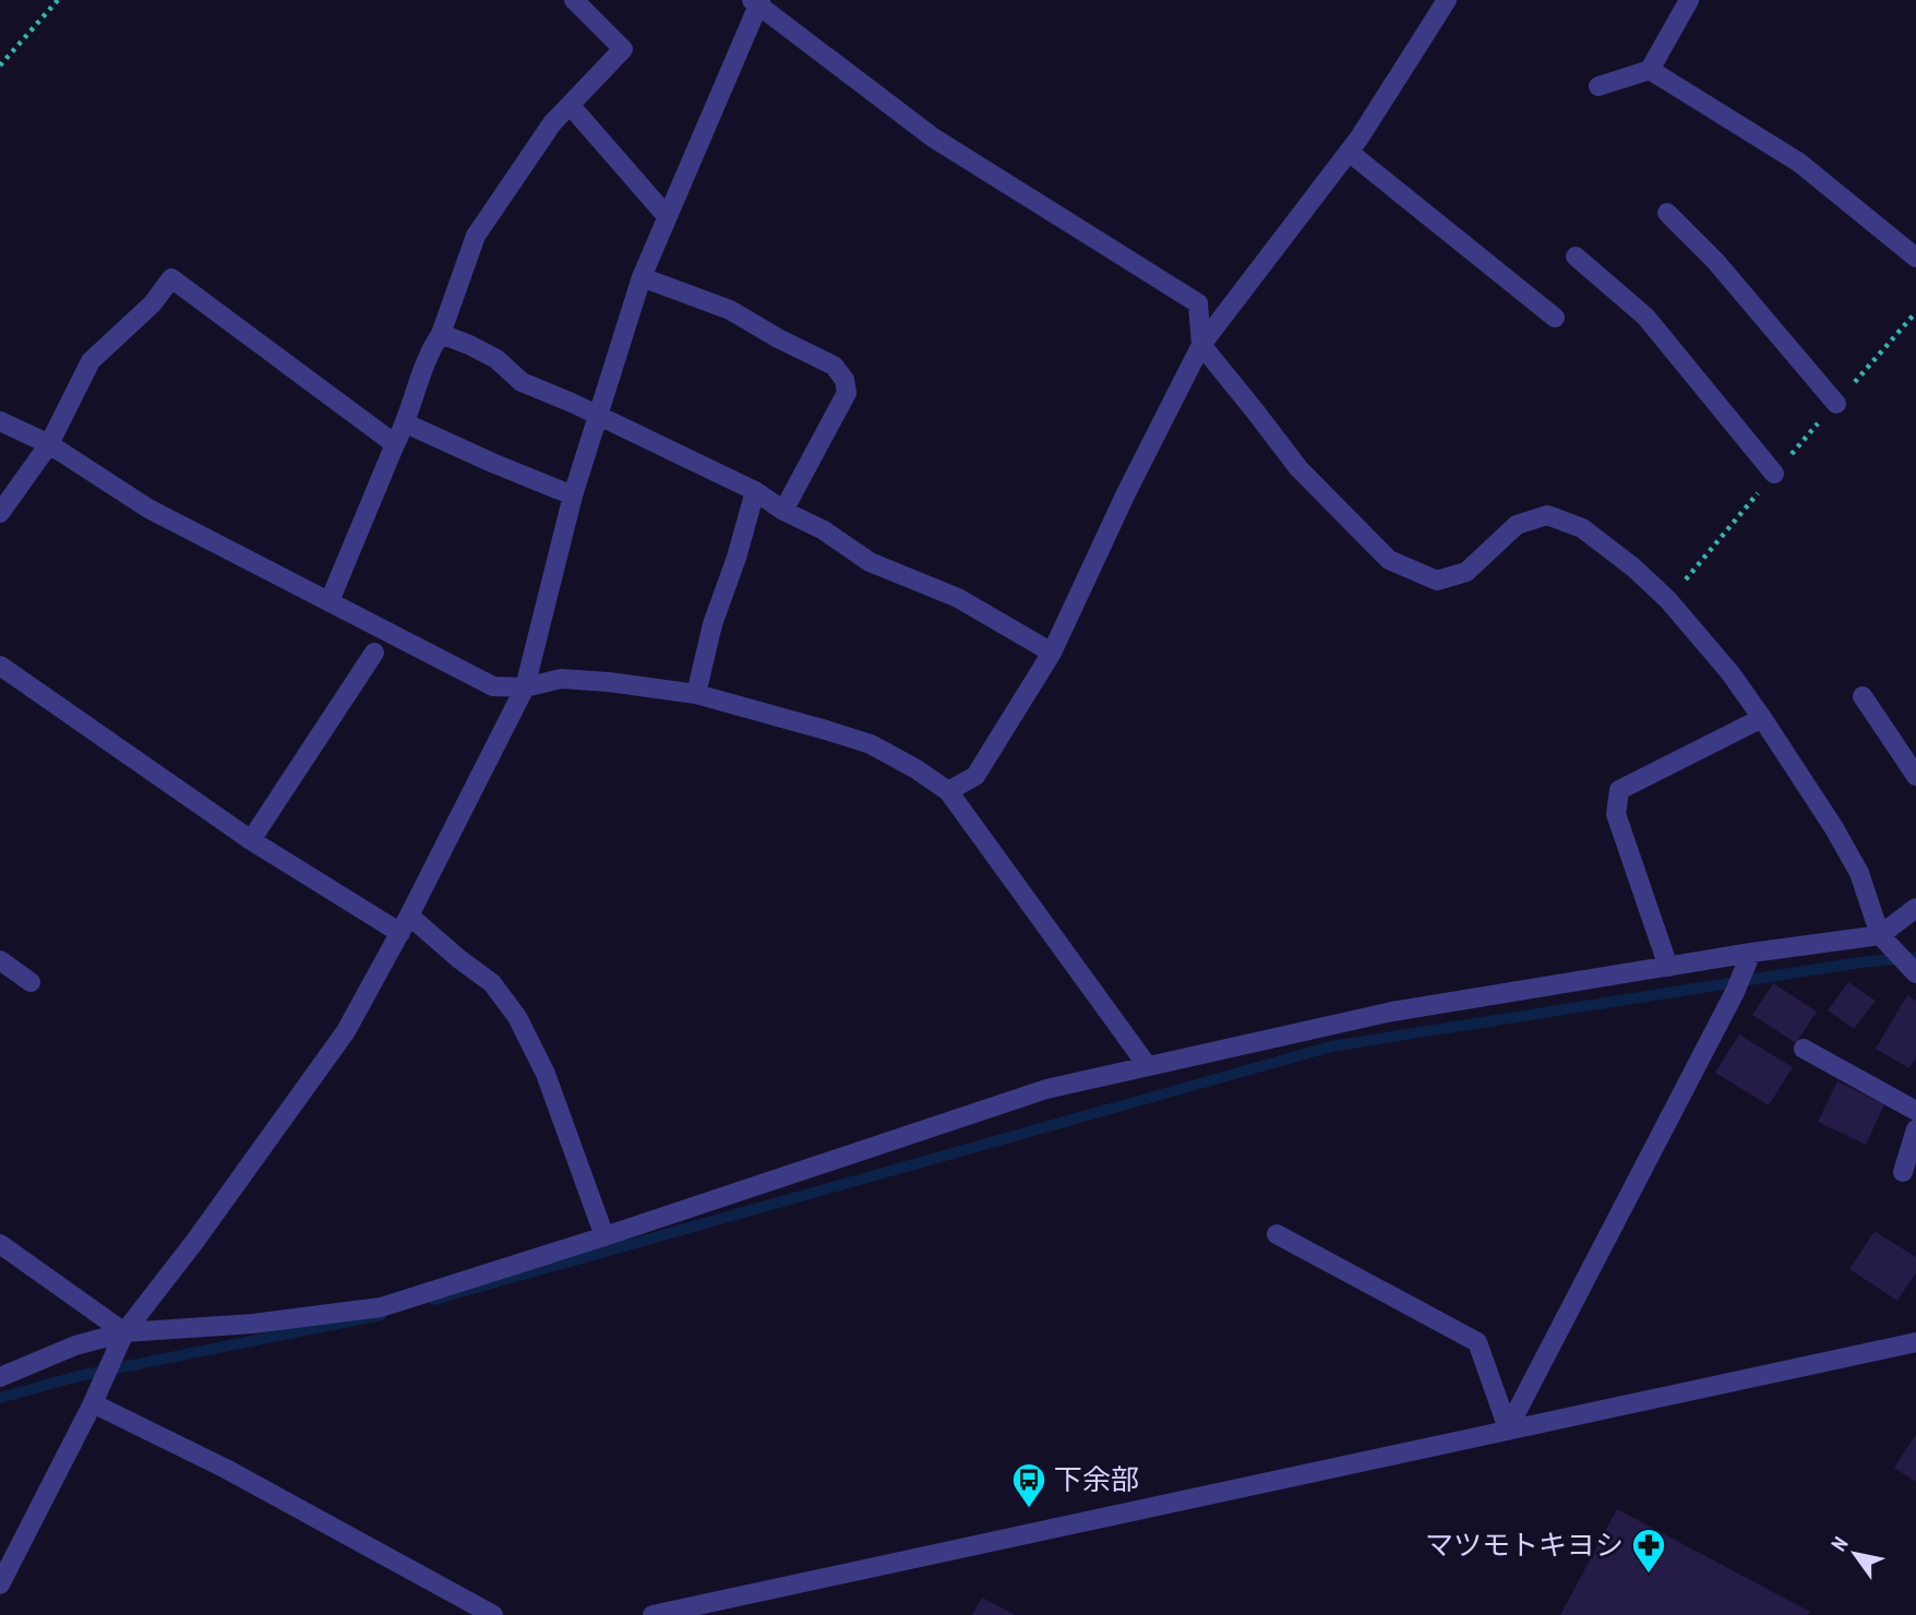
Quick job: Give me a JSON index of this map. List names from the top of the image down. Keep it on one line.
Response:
{"places":{"bus stop":["下余部"],"pharmacy":["マツモトキヨシ"]},"north":"top left"}
